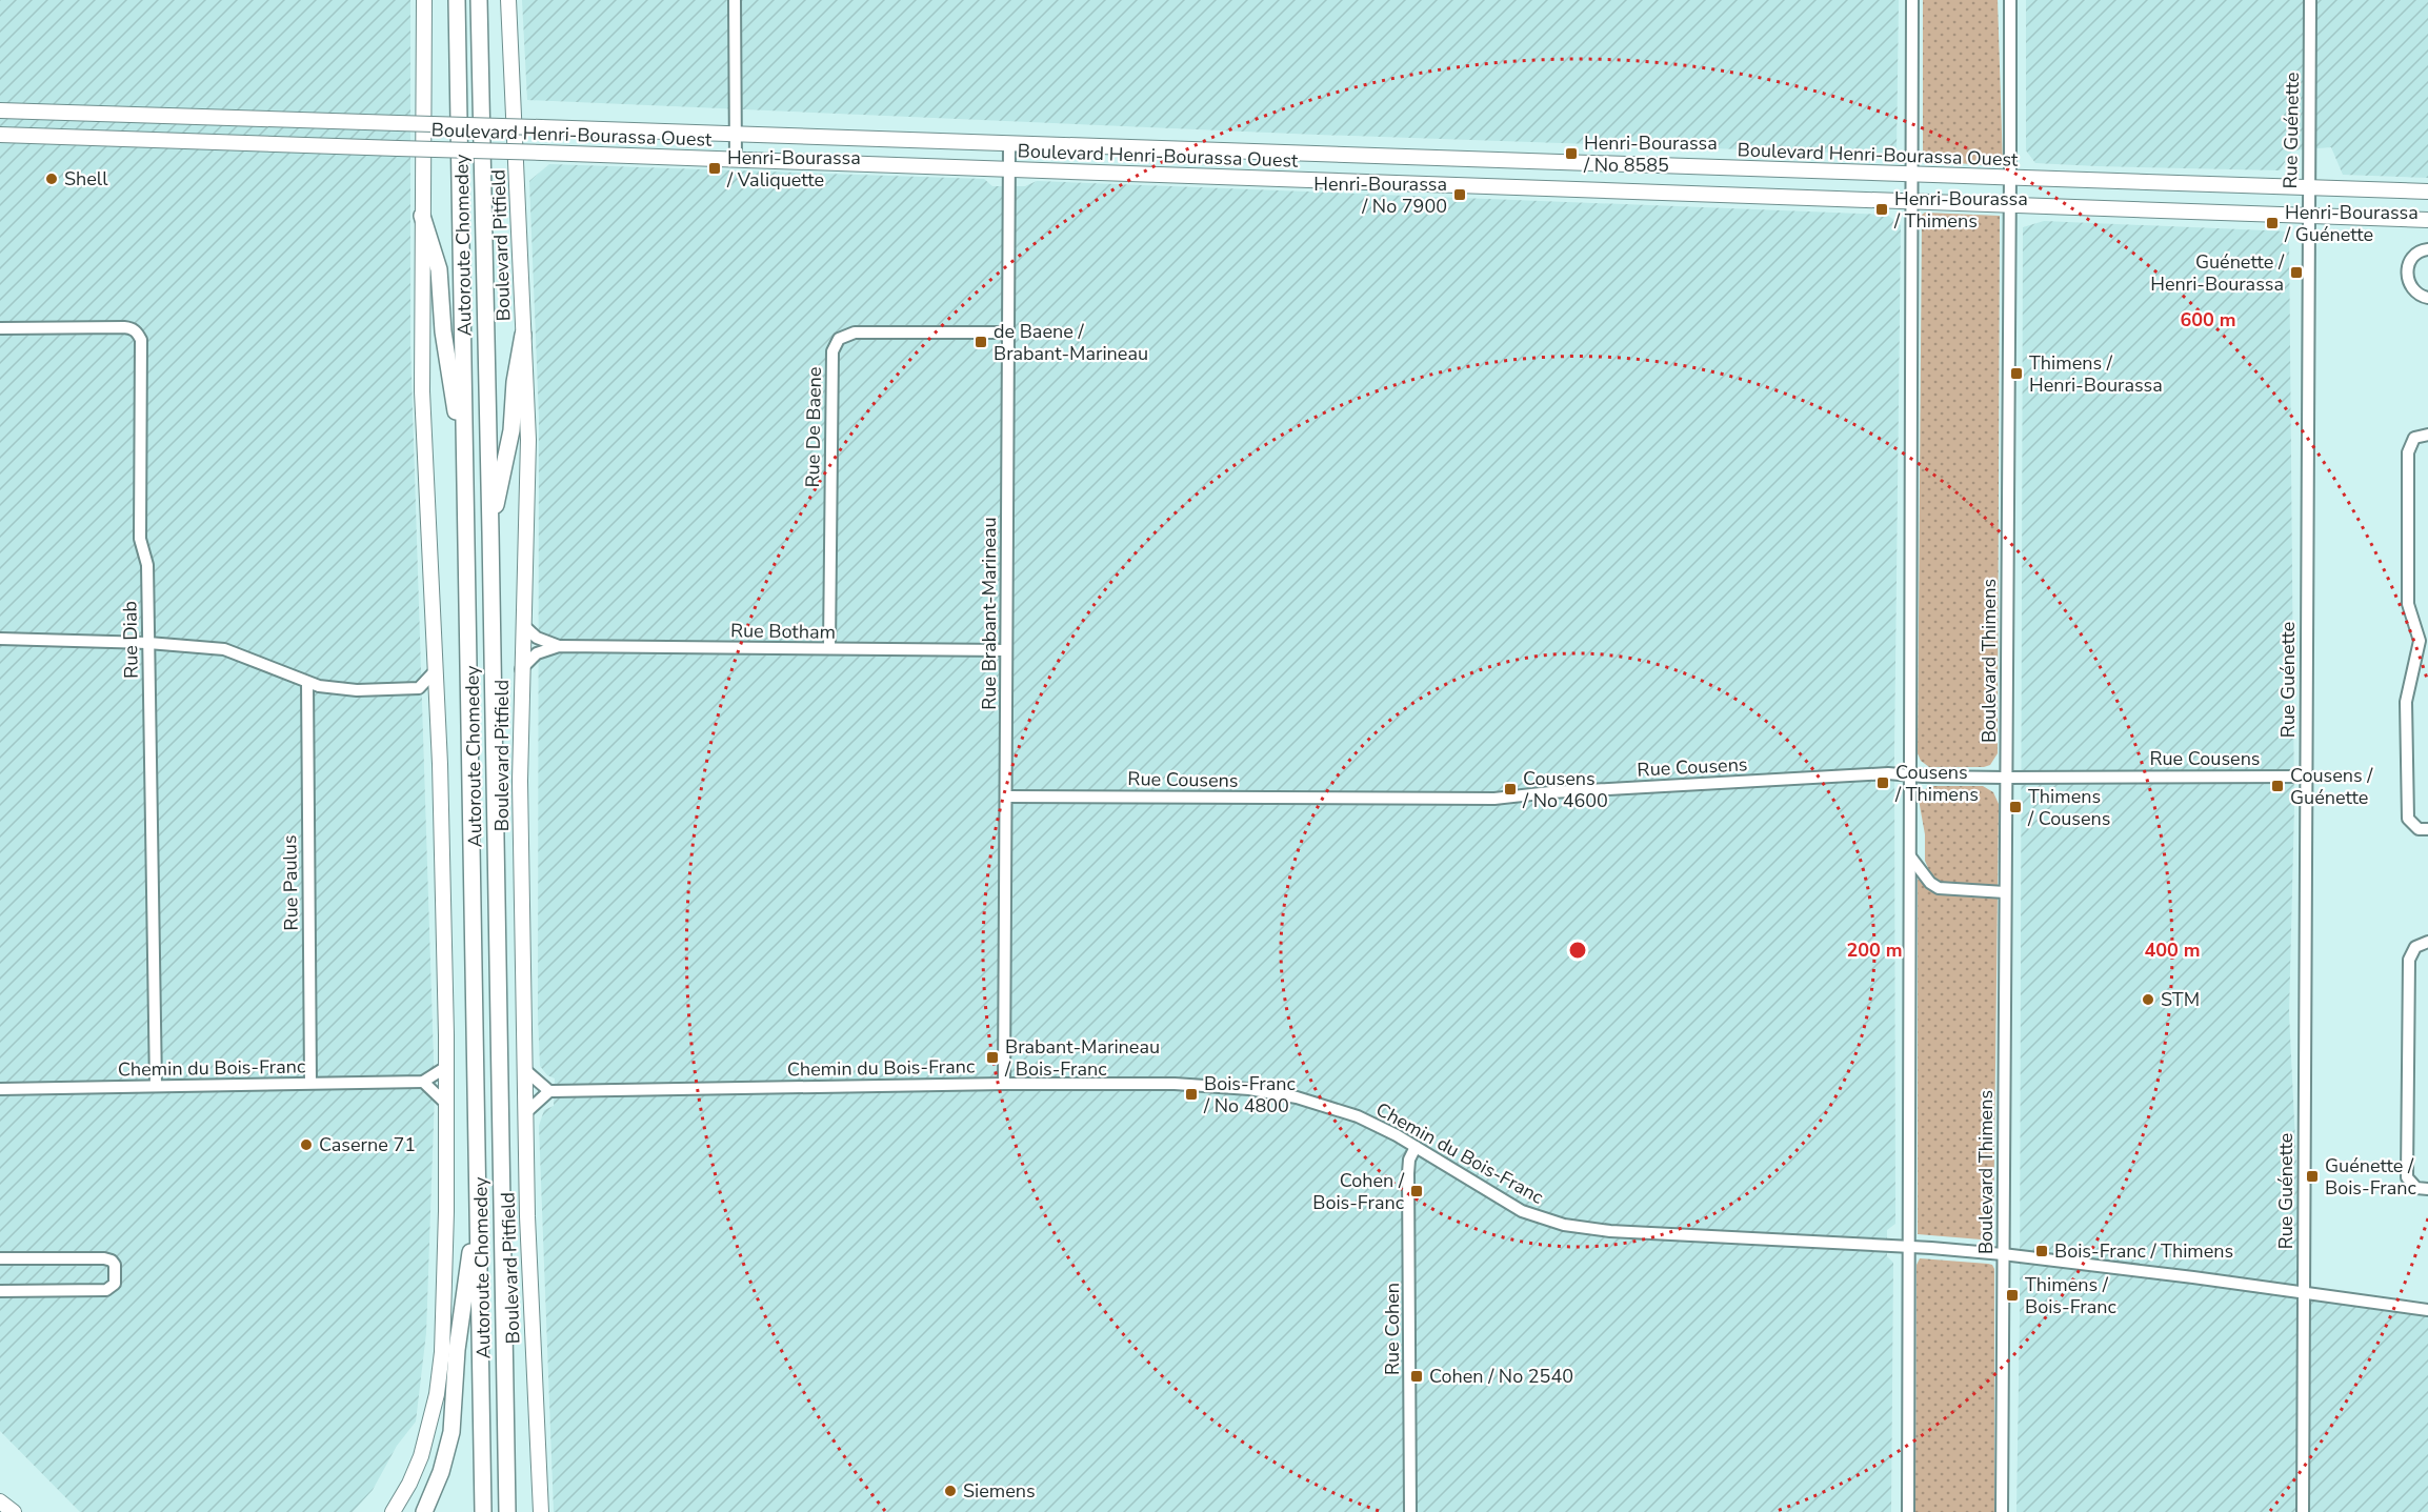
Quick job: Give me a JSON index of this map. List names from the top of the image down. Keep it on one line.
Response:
{"streets":{"highway":["Autoroute Chomedey"],"main road":["Boulevard Henri-Bourassa Ouest","Boulevard Pitfield"],"street":["Rue Guénette","Rue De Baene","Rue Brabant-Marineau","Rue Botham","Rue Diab","Boulevard Thimens","Rue Cousens","Rue Paulus","Chemin du Bois-Franc","Rue Cohen"]},"crossings":[["Rue Guénette","Boulevard Henri-Bourassa Ouest"],["Rue Guénette","Rue Cousens"],["Rue Guénette","Chemin du Bois-Franc"],["Boulevard Henri-Bourassa Ouest","Rue Brabant-Marineau"],["Boulevard Henri-Bourassa Ouest","Boulevard Thimens"],["Boulevard Pitfield","Rue Botham"],["Rue De Baene","Rue Brabant-Marineau"],["Rue De Baene","Rue Botham"],["Rue Brabant-Marineau","Rue Botham"],["Rue Brabant-Marineau","Rue Cousens"],["Rue Brabant-Marineau","Chemin du Bois-Franc"],["Rue Diab","Chemin du Bois-Franc"],["Boulevard Thimens","Rue Cousens"],["Boulevard Thimens","Chemin du Bois-Franc"],["Rue Paulus","Chemin du Bois-Franc"],["Chemin du Bois-Franc","Rue Cohen"]],"places":{"transit":["Henri-Bourassa / No 8585","Henri-Bourassa / Valiquette","Henri-Bourassa / No 7900","Henri-Bourassa / Thimens","Henri-Bourassa / Guénette","Guénette / Henri-Bourassa","de Baene / Brabant-Marineau","Thimens / Henri-Bourassa","Cousens / Thimens","Cousens / Guénette","Cousens / No 4600","Thimens / Cousens","Brabant-Marineau / Bois-Franc","Bois-Franc / No 4800","Guénette / Bois-Franc","Cohen / Bois-Franc","Bois-Franc / Thimens","Thimens / Bois-Franc","Cohen / No 2540"],"other":["Shell","STM","Caserne 71","Siemens"]},"rings":["600 m","200 m","400 m"]}
